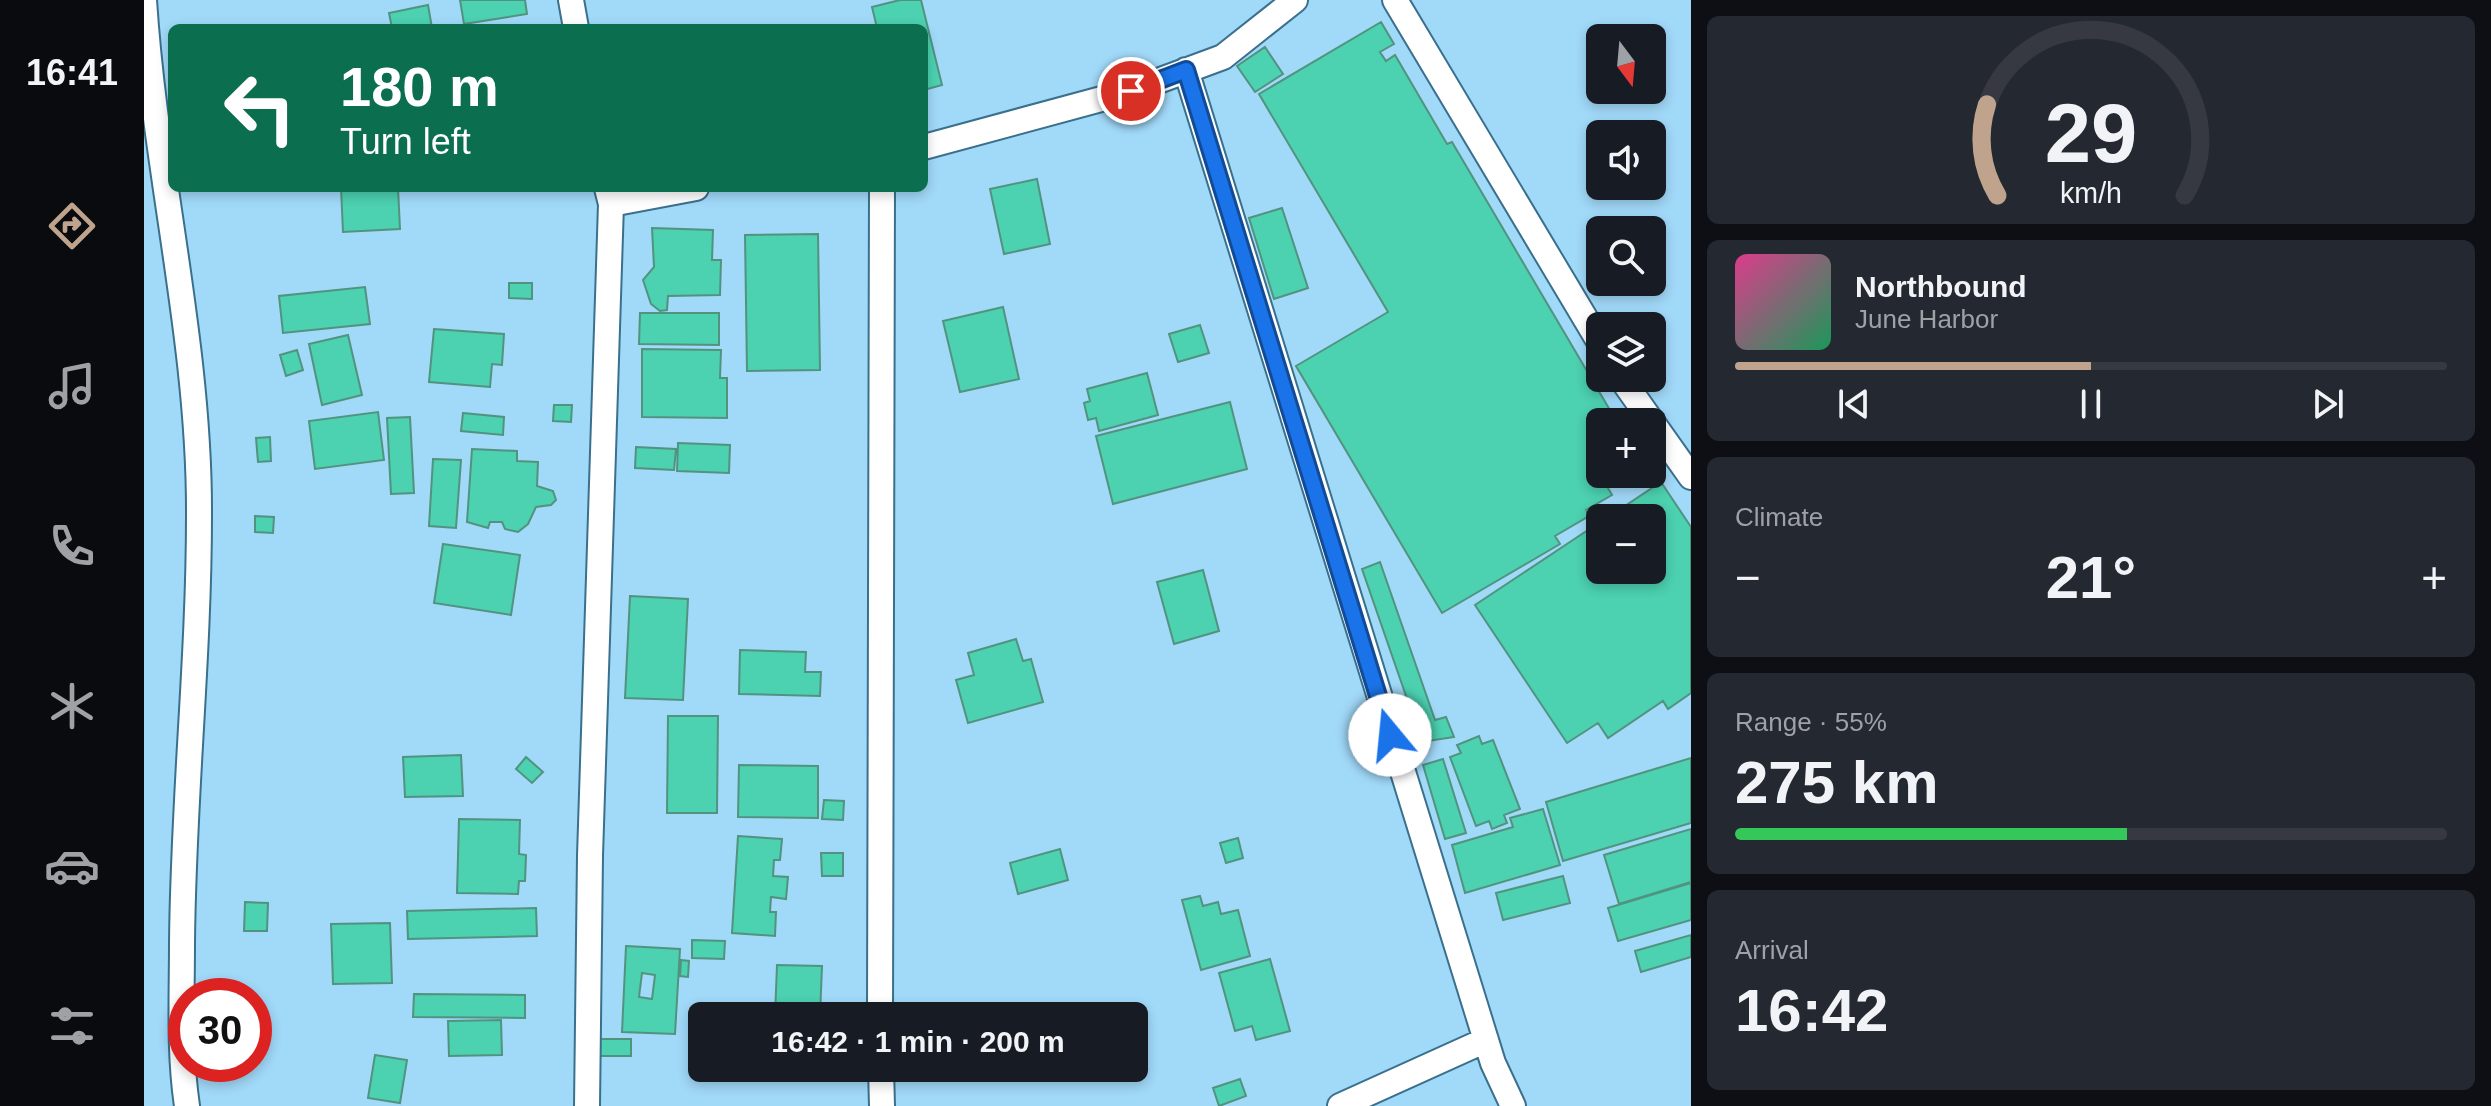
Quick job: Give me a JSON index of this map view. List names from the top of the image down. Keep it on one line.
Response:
{"north":"bottom","page":{"tabs":"16:41","map_buttons":["+","−"],"turn":["180 m","Turn left"],"song":["Northbound","June Harbor"],"tile":["Climate",["Range · 55%","275 km"],["Arrival","16:42"]],"heat":["−","21°","+"],"limit":"30","trip":"16:42 · 1 min · 200 m","gauge":["29","km/h"]}}
